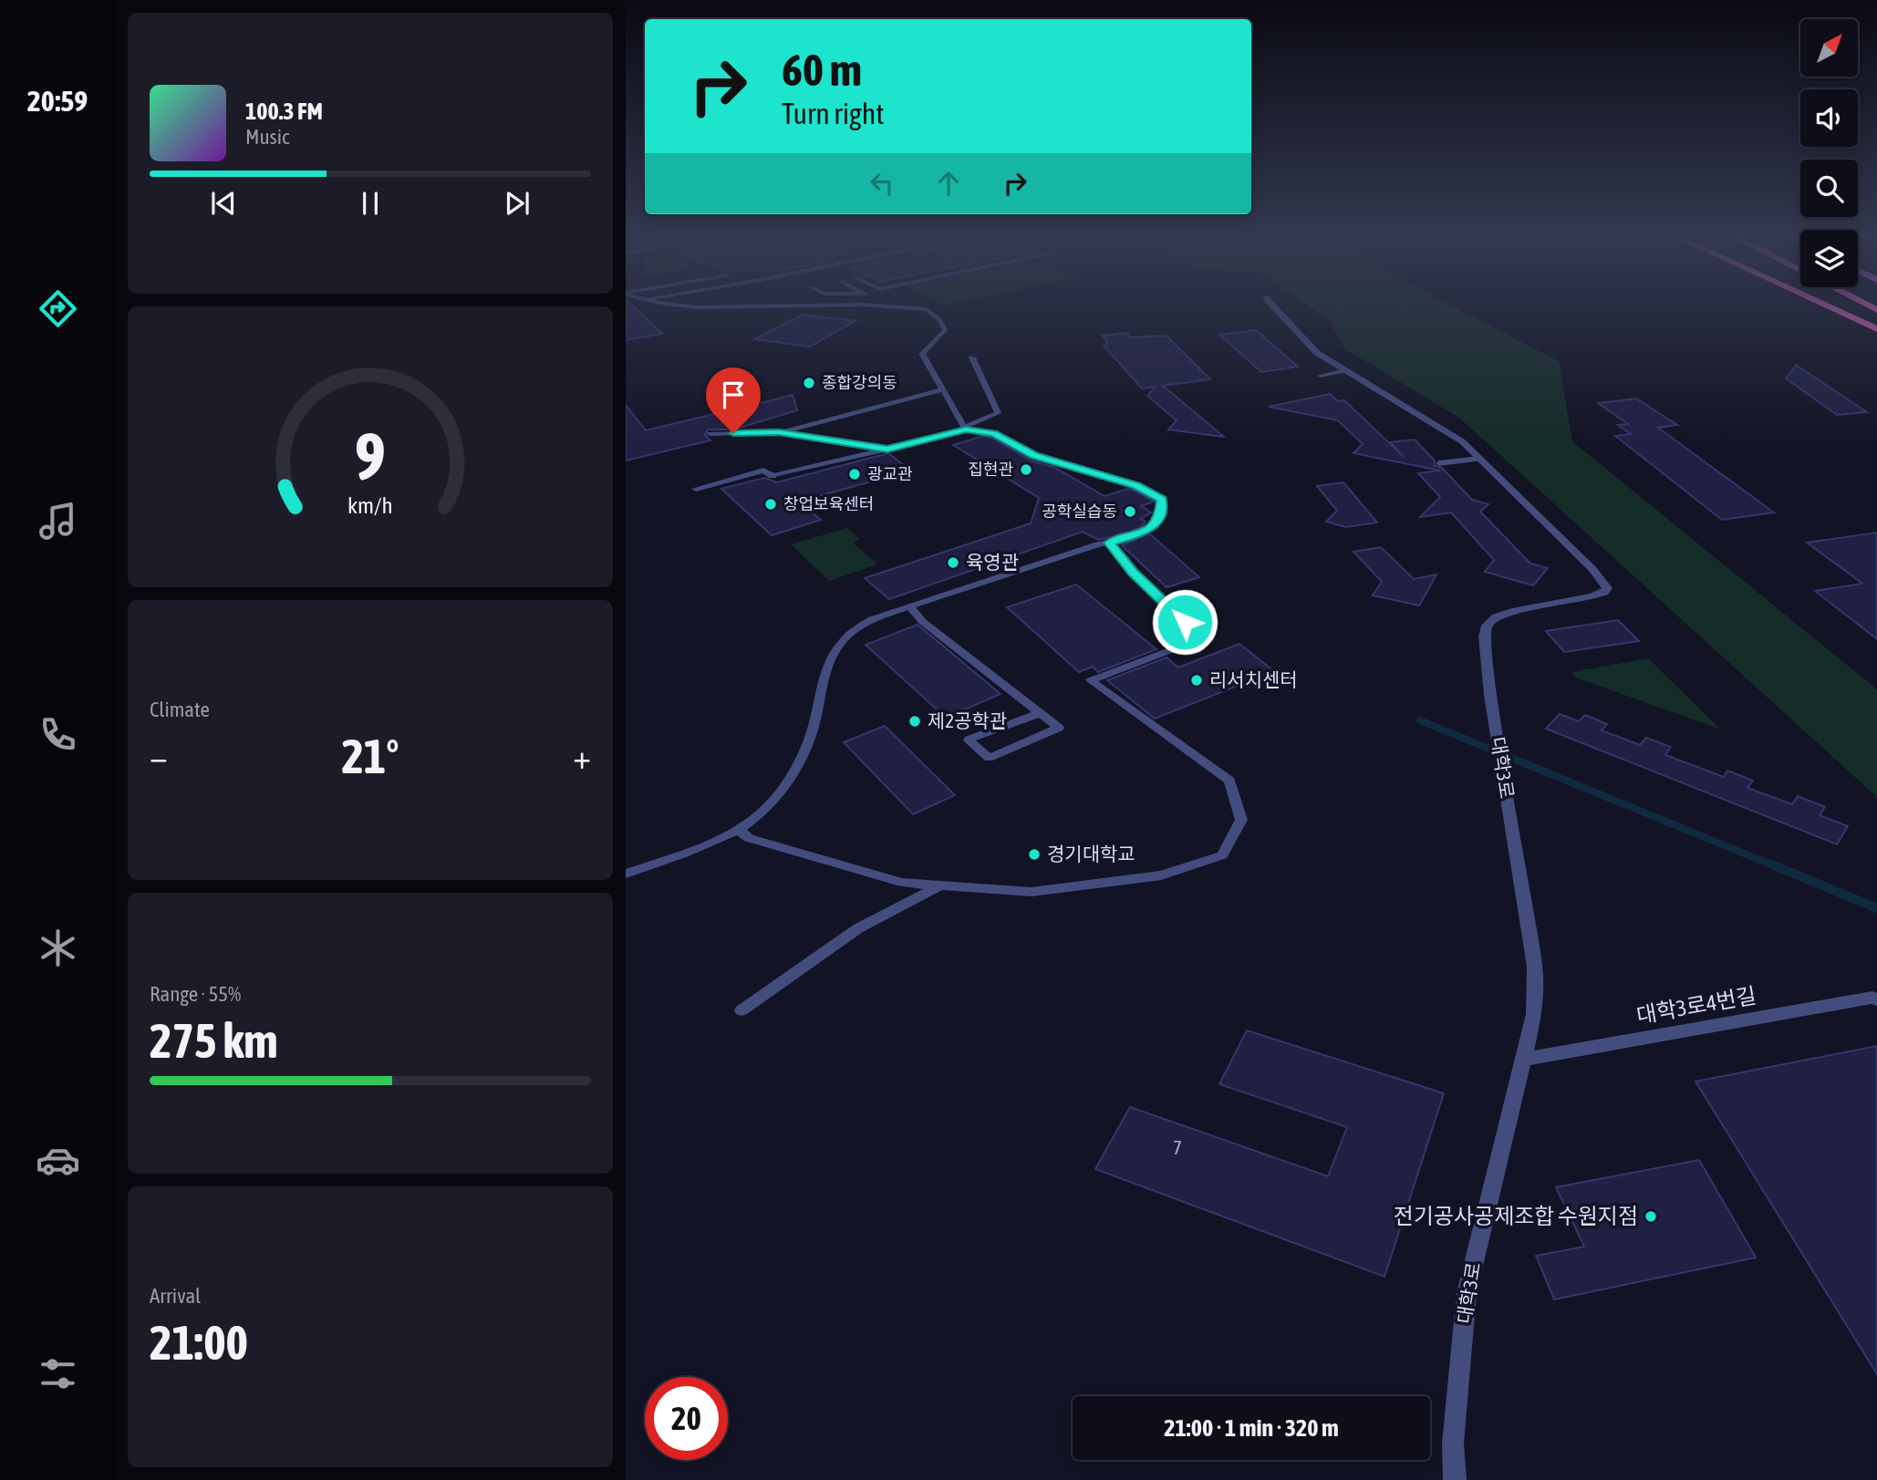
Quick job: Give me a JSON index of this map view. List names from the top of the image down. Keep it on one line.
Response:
{"streets":{"street":["대학3로","대학3로4번길"]},"crossings":[["대학3로","대학3로4번길"]],"places":["종합강의동","집현관","광교관","창업보육센터","공학실습동","육영관","리서치센터","제2공학관","경기대학교","전기공사공제조합 수원지점"],"house_numbers":["7"],"north":"top right","page":{"tabs":"20:59","turn":["60 m","Turn right"],"song":["100.3 FM","Music"],"tile":["Climate",["Range · 55%","275 km"],["Arrival","21:00"]],"heat":["−","21°","+"],"limit":"20","trip":"21:00 · 1 min · 320 m","gauge":["9","km/h"]}}
